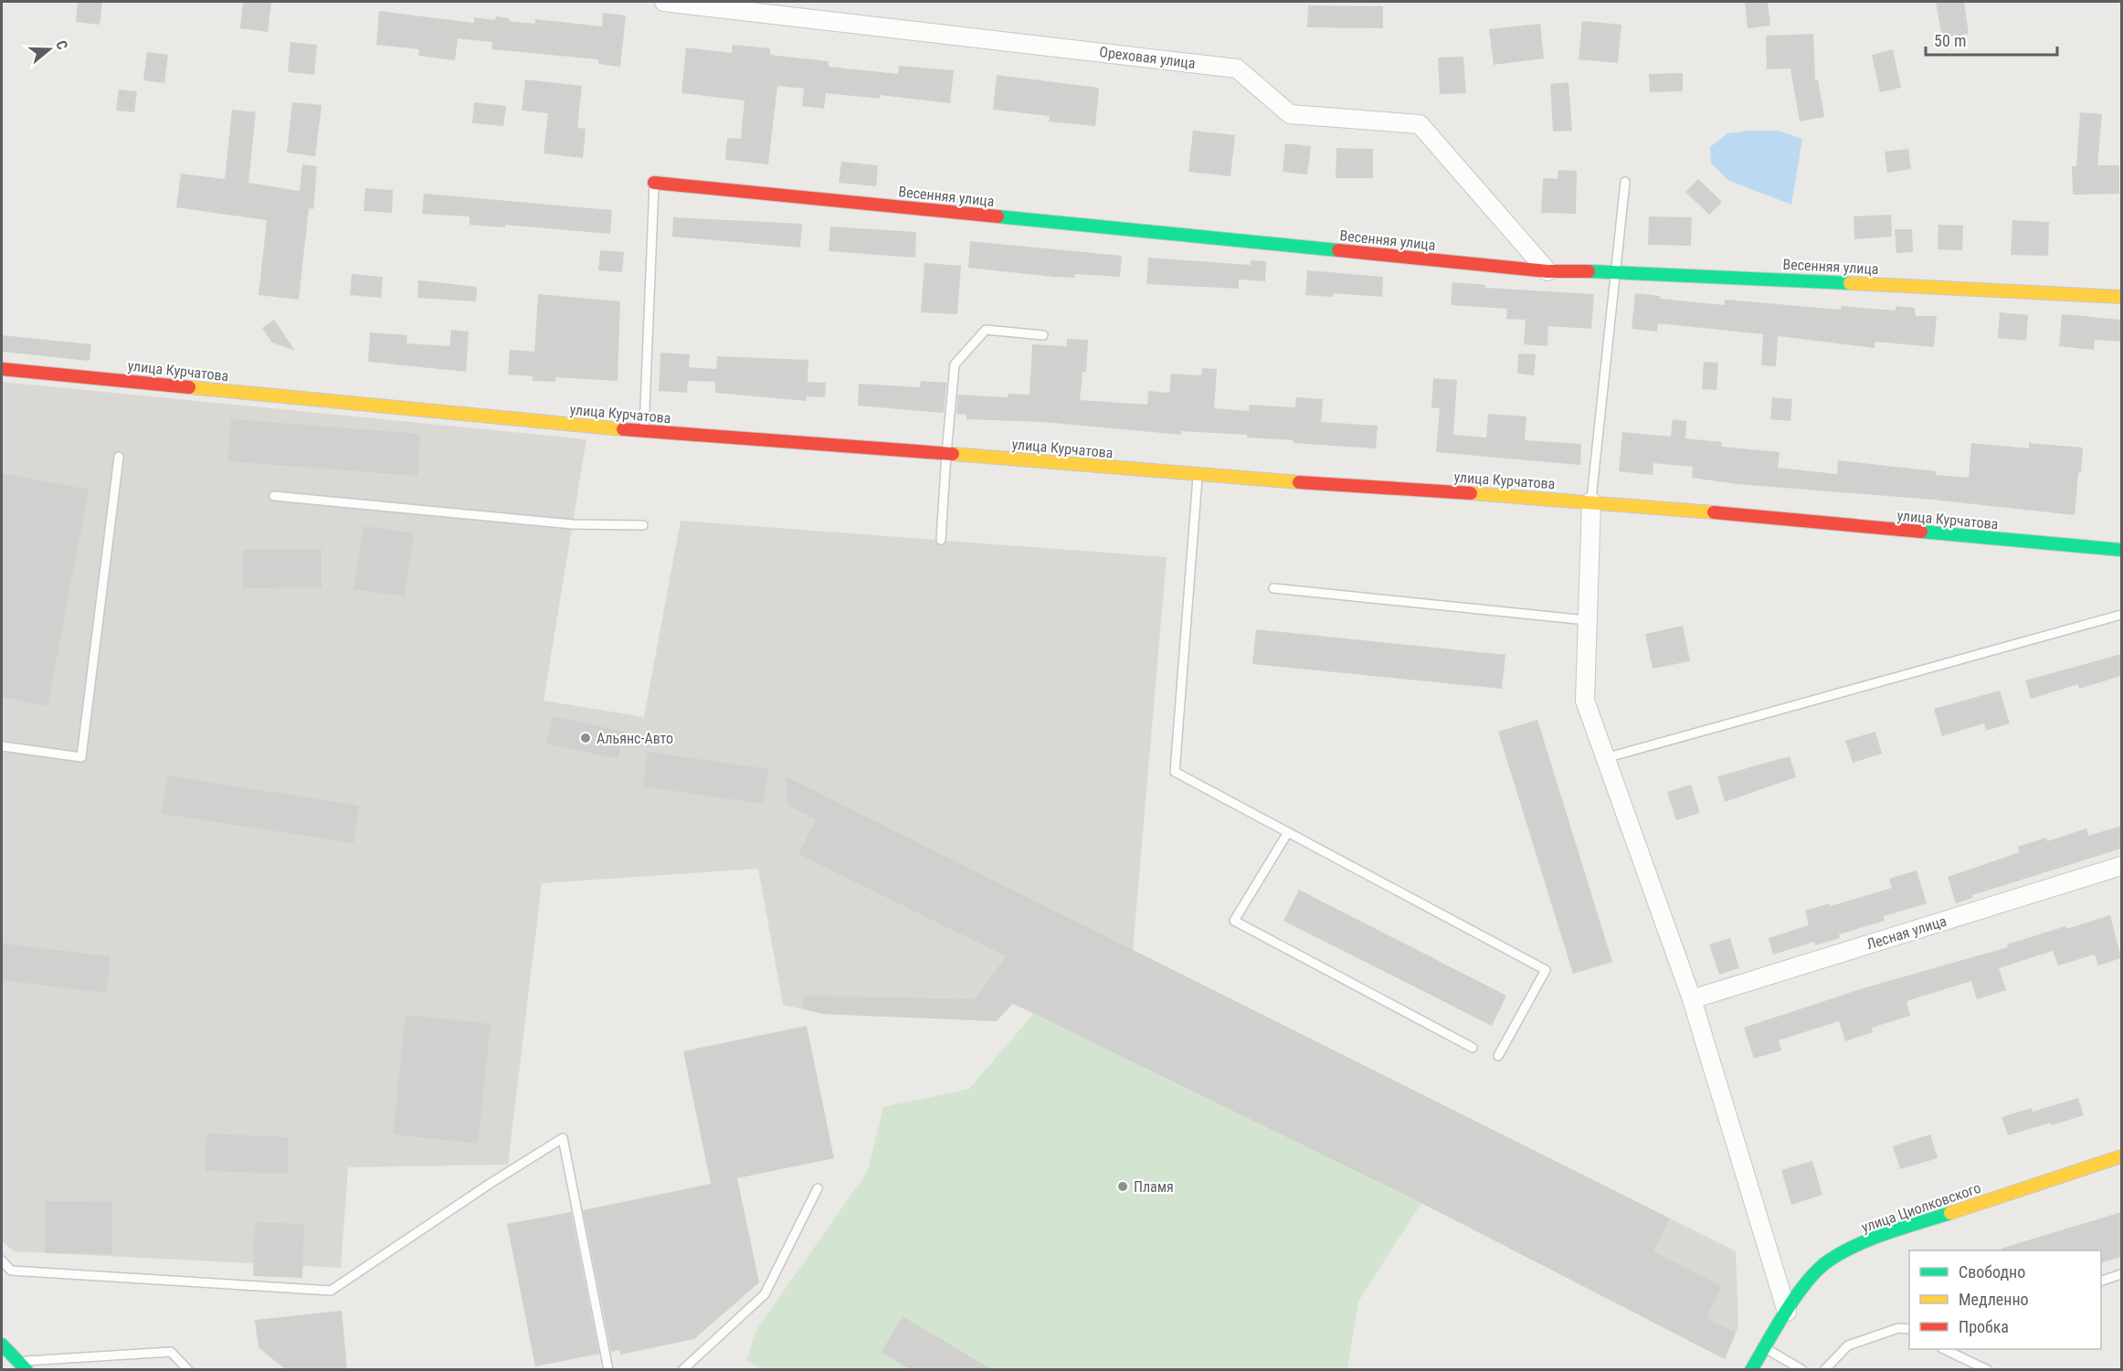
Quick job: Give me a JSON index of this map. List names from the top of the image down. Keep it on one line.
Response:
{"streets":{"street":["Ореховая улица","Весенняя улица","улица Курчатова","Лесная улица","улица Циолковского"]},"crossings":[["Ореховая улица","Весенняя улица"]],"places":["Альянс-Авто","Пламя"],"legend":["Свободно","Медленно","Пробка"],"scale_bar":"50 m","north":"right"}
